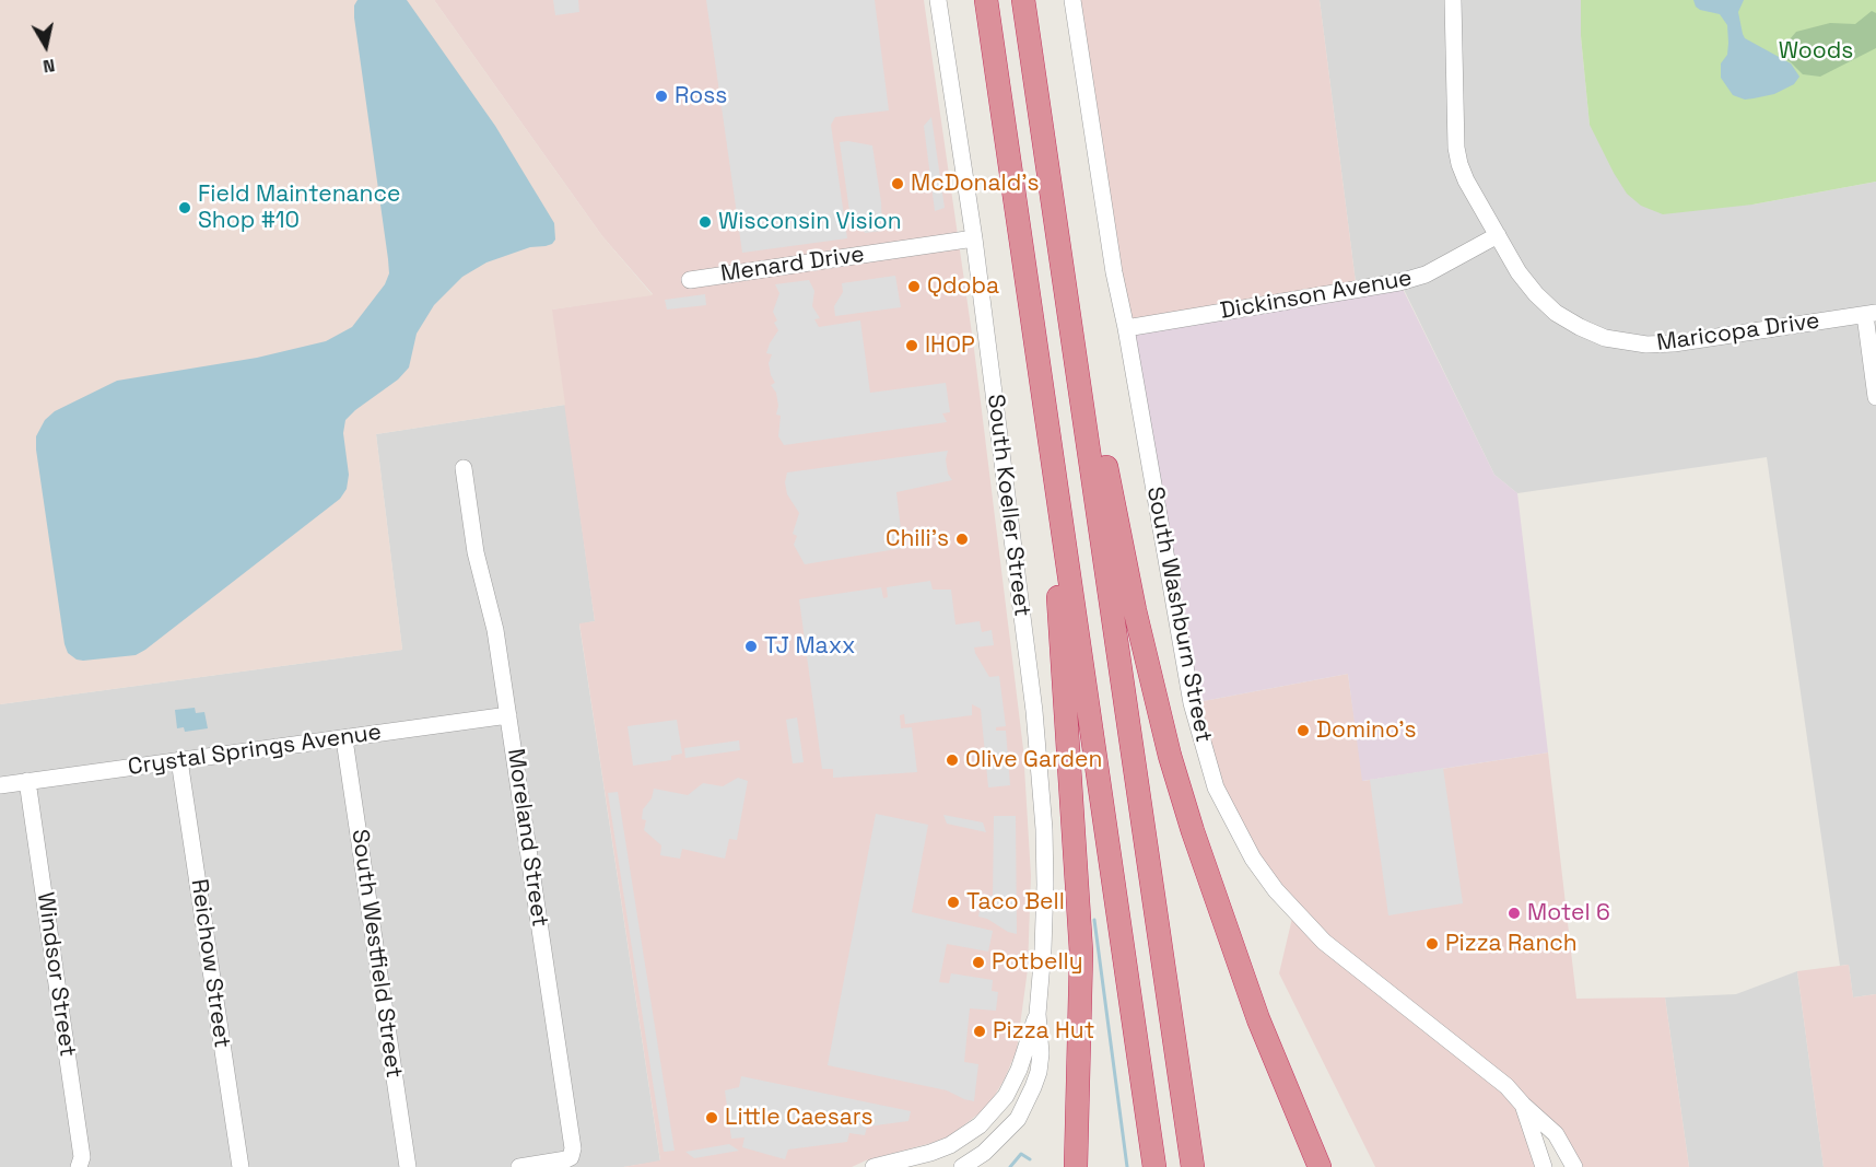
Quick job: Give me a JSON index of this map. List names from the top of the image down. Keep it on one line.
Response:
{"streets":{"street":["Menard Drive","Dickinson Avenue","Maricopa Drive","South Koeller Street","South Washburn Street","Crystal Springs Avenue","Moreland Street","South Westfield Street","Reichow Street","Windsor Street"]},"crossings":[["Menard Drive","South Koeller Street"],["Dickinson Avenue","Maricopa Drive"],["Dickinson Avenue","South Washburn Street"],["Crystal Springs Avenue","Moreland Street"],["Crystal Springs Avenue","South Westfield Street"],["Crystal Springs Avenue","Reichow Street"],["Crystal Springs Avenue","Windsor Street"]],"parks":["Woods"],"places":["Ross","McDonald's","Field Maintenance Shop #10","Wisconsin Vision","Qdoba","IHOP","Chili's","TJ Maxx","Domino's","Olive Garden","Taco Bell","Motel 6","Pizza Ranch","Potbelly","Pizza Hut","Little Caesars"],"north":"bottom"}
